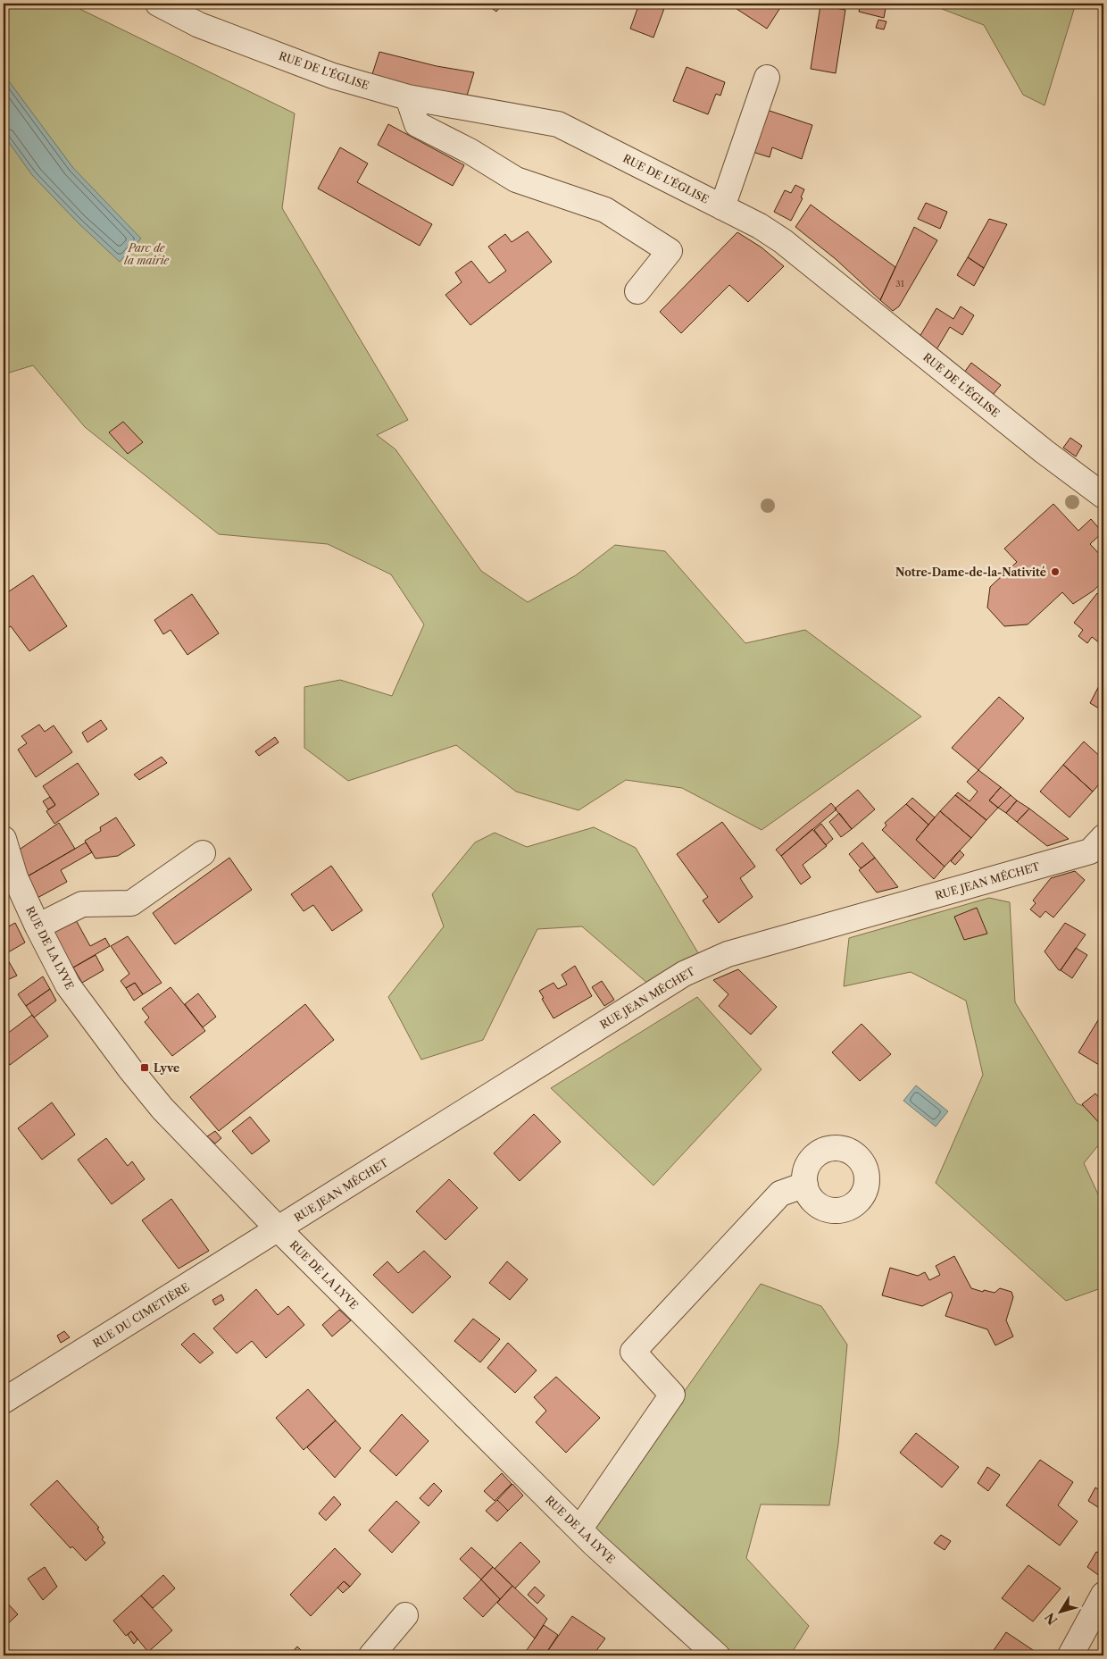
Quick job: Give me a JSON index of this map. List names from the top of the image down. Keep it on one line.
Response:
{"streets":{"street":["RUE DE L'ÉGLISE","RUE JEAN MÉCHET","RUE DE LA LYVE","RUE DU CIMETIÈRE"]},"crossings":[["RUE JEAN MÉCHET","RUE DE LA LYVE"],["RUE JEAN MÉCHET","RUE DU CIMETIÈRE"],["RUE DE LA LYVE","RUE DU CIMETIÈRE"]],"parks":["Parc de la mairie"],"places":{"other":["Notre-Dame-de-la-Nativité"],"transit":["Lyve"]},"house_numbers":["31"],"north":"bottom left"}
